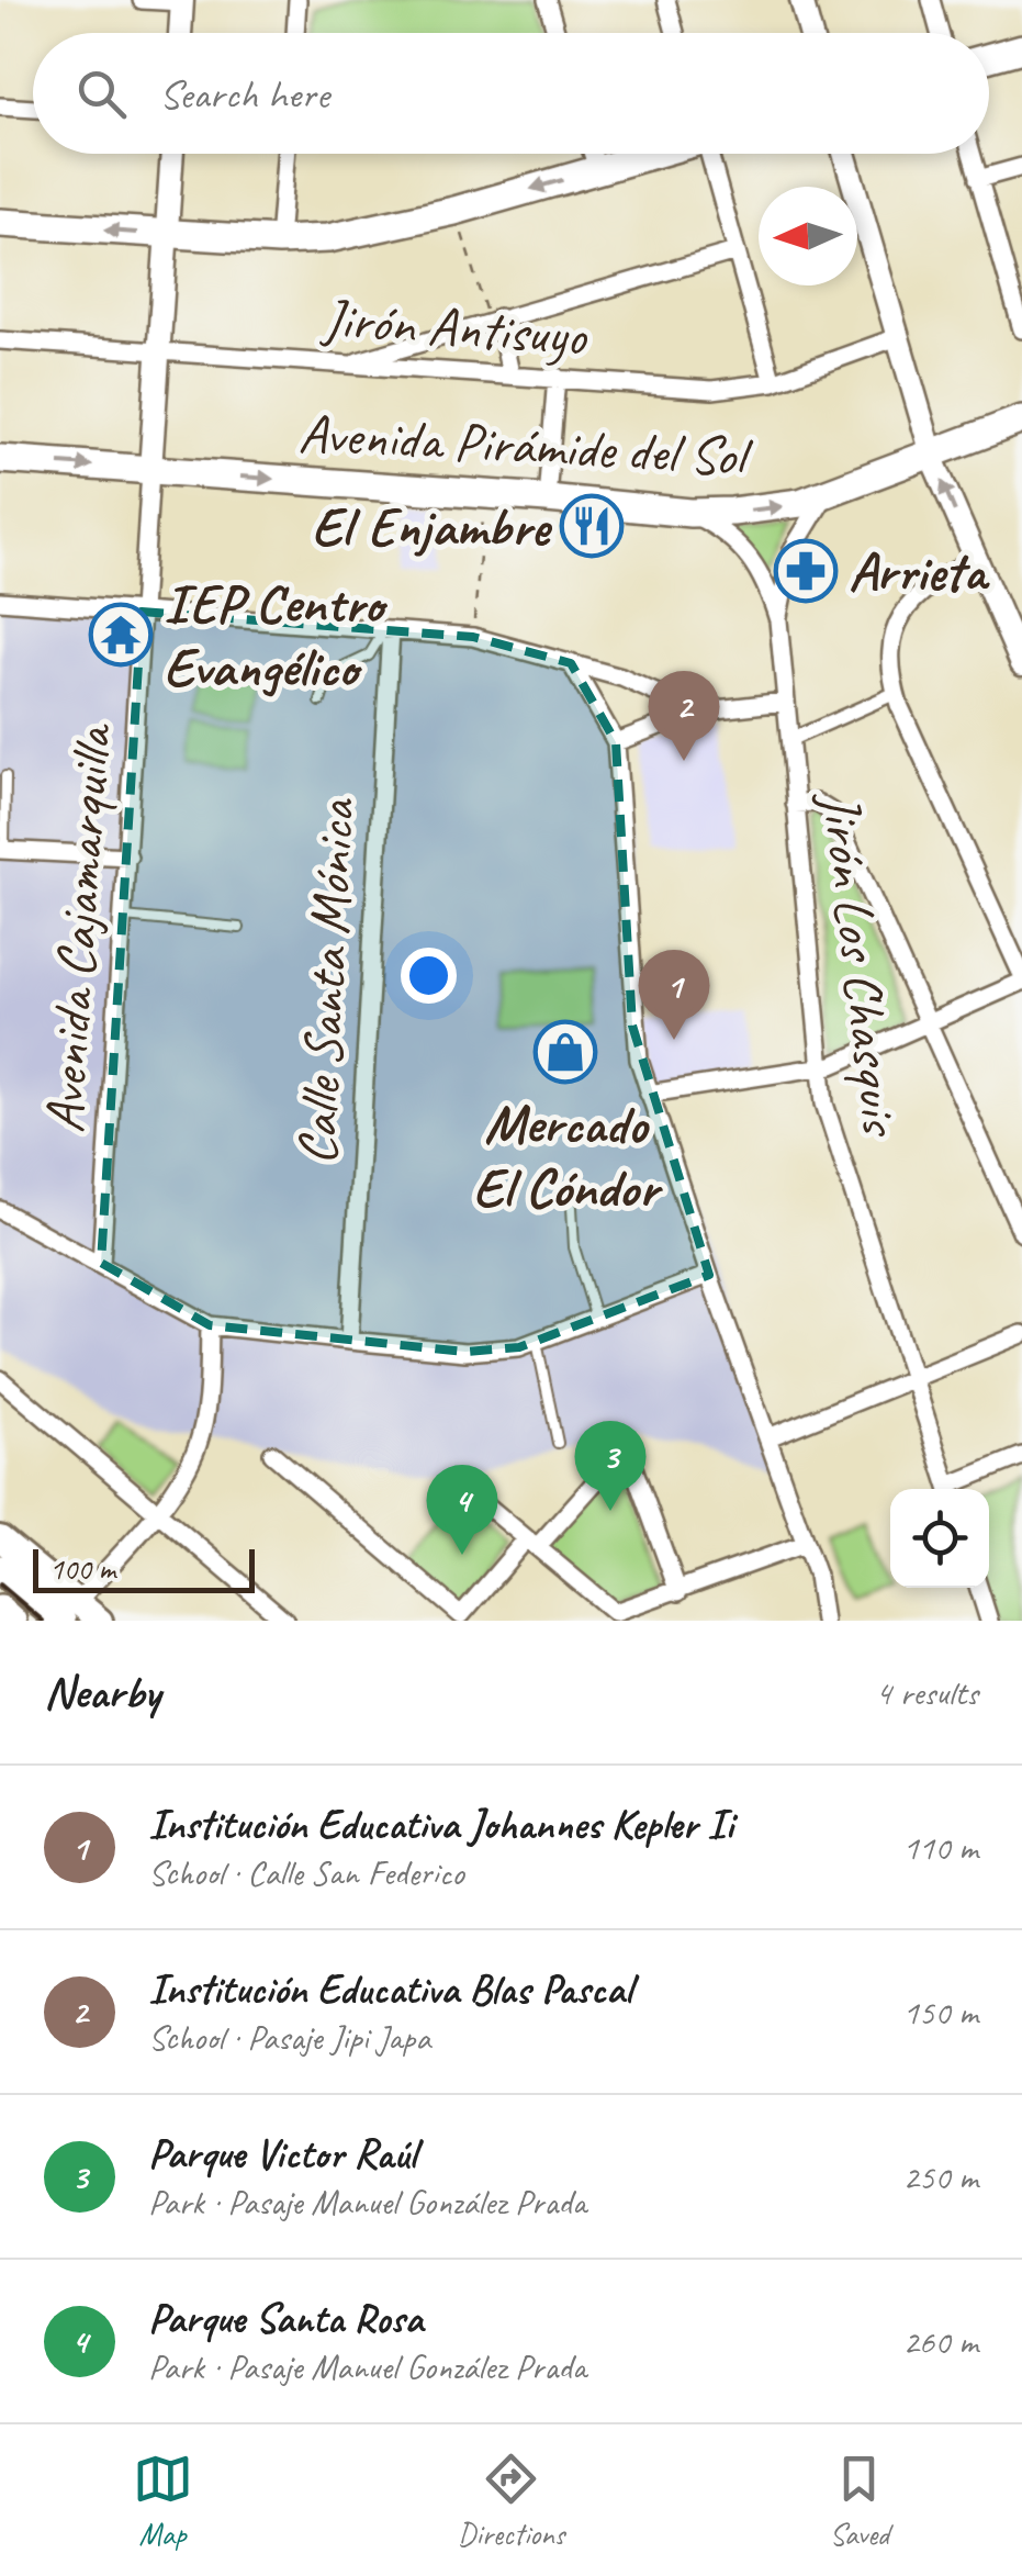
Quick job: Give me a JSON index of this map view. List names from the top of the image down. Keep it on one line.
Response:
{"streets":{"main road":["Avenida Pirámide del Sol"],"street":["Jirón Antisuyo","Avenida Cajamarquilla","Jirón Los Chasquis","Calle Santa Mónica"]},"crossings":[["Avenida Pirámide del Sol","Avenida Cajamarquilla"],["Avenida Pirámide del Sol","Jirón Los Chasquis"]],"places":{"restaurant":["El Enjambre"],"pharmacy":["Arrieta"],"temple":["IEP Centro Evangélico"],"shop":["Mercado El Cóndor"]},"scale_bar":"100 m","north":"left","page":{"search":"Search here","pins":["2","1","3","4"],"scale":"100 m","heading":["Nearby","4 results"],"list":[{"mark":"1","name":"Institución Educativa Johannes Kepler Ii","note":"School · Calle San Federico","value":"110 m"},{"mark":"2","name":"Institución Educativa Blas Pascal","note":"School · Pasaje Jipi Japa","value":"150 m"},{"mark":"3","name":"Parque Victor Raúl","note":"Park · Pasaje Manuel González Prada","value":"250 m"},{"mark":"4","name":"Parque Santa Rosa","note":"Park · Pasaje Manuel González Prada","value":"260 m"}],"nav":["Map","Directions","Saved"]}}
